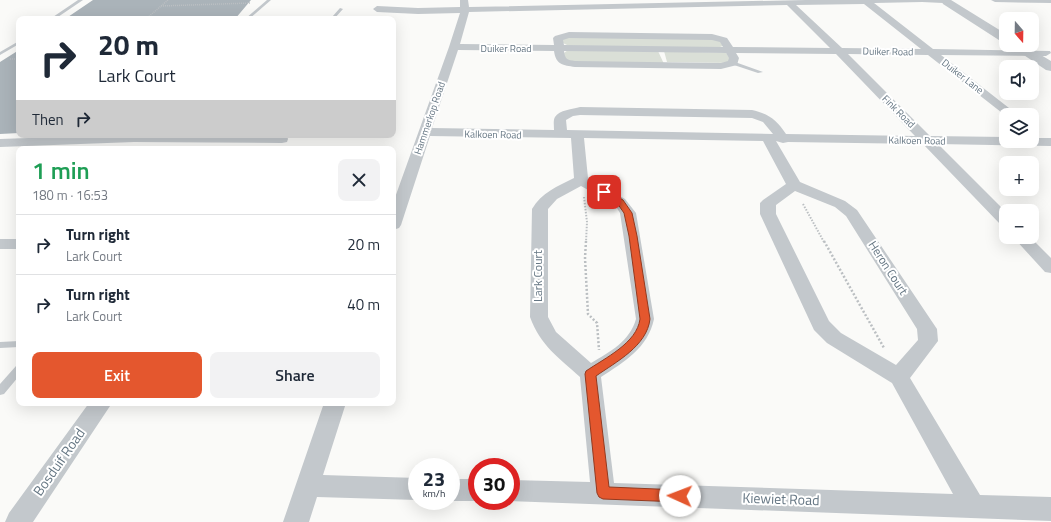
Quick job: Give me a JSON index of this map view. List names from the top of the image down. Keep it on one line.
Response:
{"streets":{"street":["Duiker Road","Duiker Lane","Fink Road","Hammerkop Road","Kalkoen Road","Heron Court","Lark Court","Bosduif Road","Kiewiet Road"]},"crossings":[["Duiker Road","Duiker Lane"],["Duiker Road","Fink Road"],["Duiker Road","Hammerkop Road"],["Fink Road","Kalkoen Road"],["Hammerkop Road","Kalkoen Road"]],"north":"bottom","page":{"map_buttons":["+","−"],"turn":["20 m","Lark Court"],"then":"Then","heading":["1 min","180 m · 16:53"],"list":[{"name":"Turn right","note":"Lark Court","value":"20 m"},{"name":"Turn right","note":"Lark Court","value":"40 m"}],"buttons":["Exit","Share"],"speed":"23 km/h","limit":"30"}}
